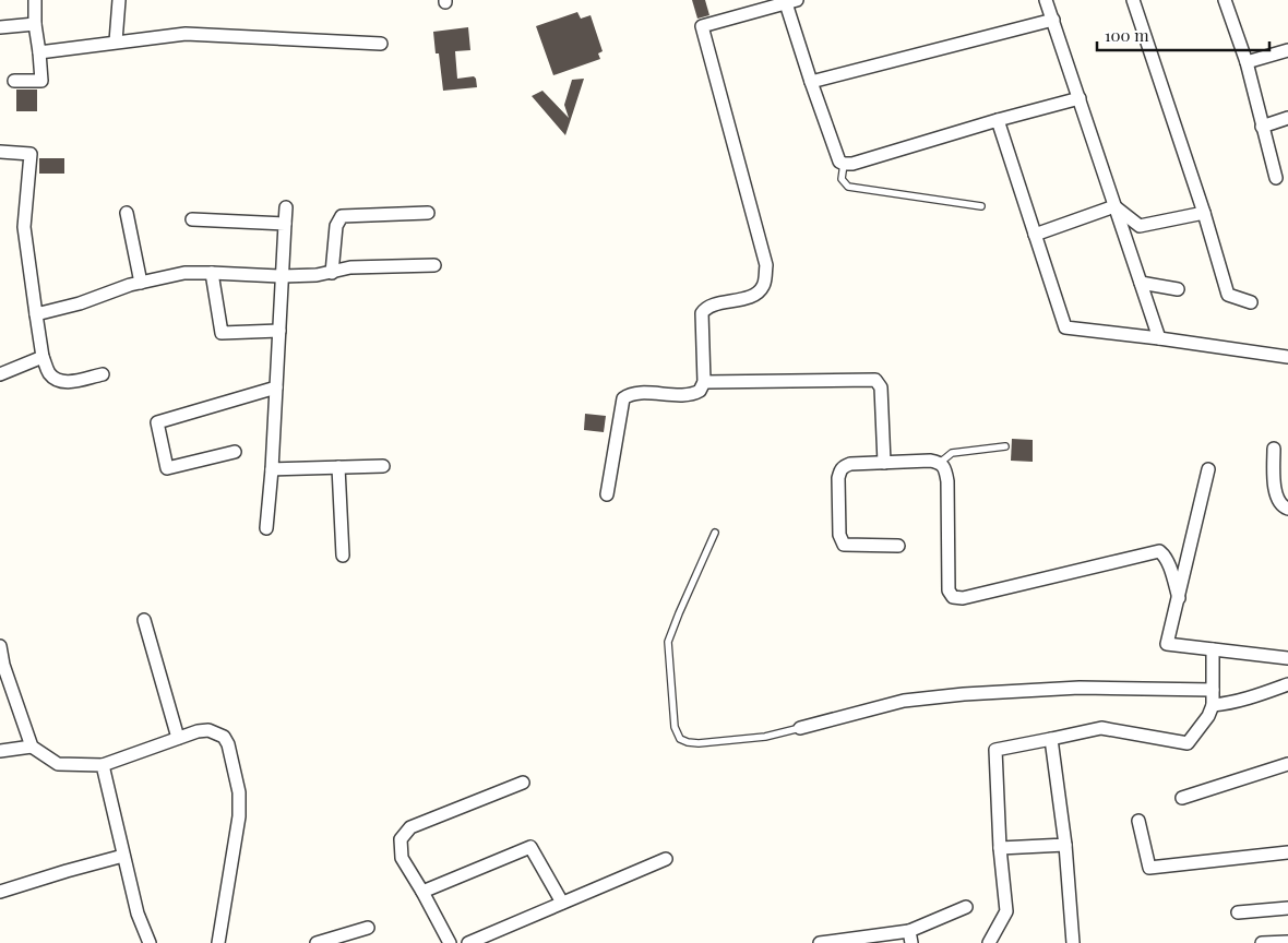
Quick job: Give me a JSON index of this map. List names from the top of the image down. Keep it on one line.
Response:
{"scale_bar":"100 m"}
